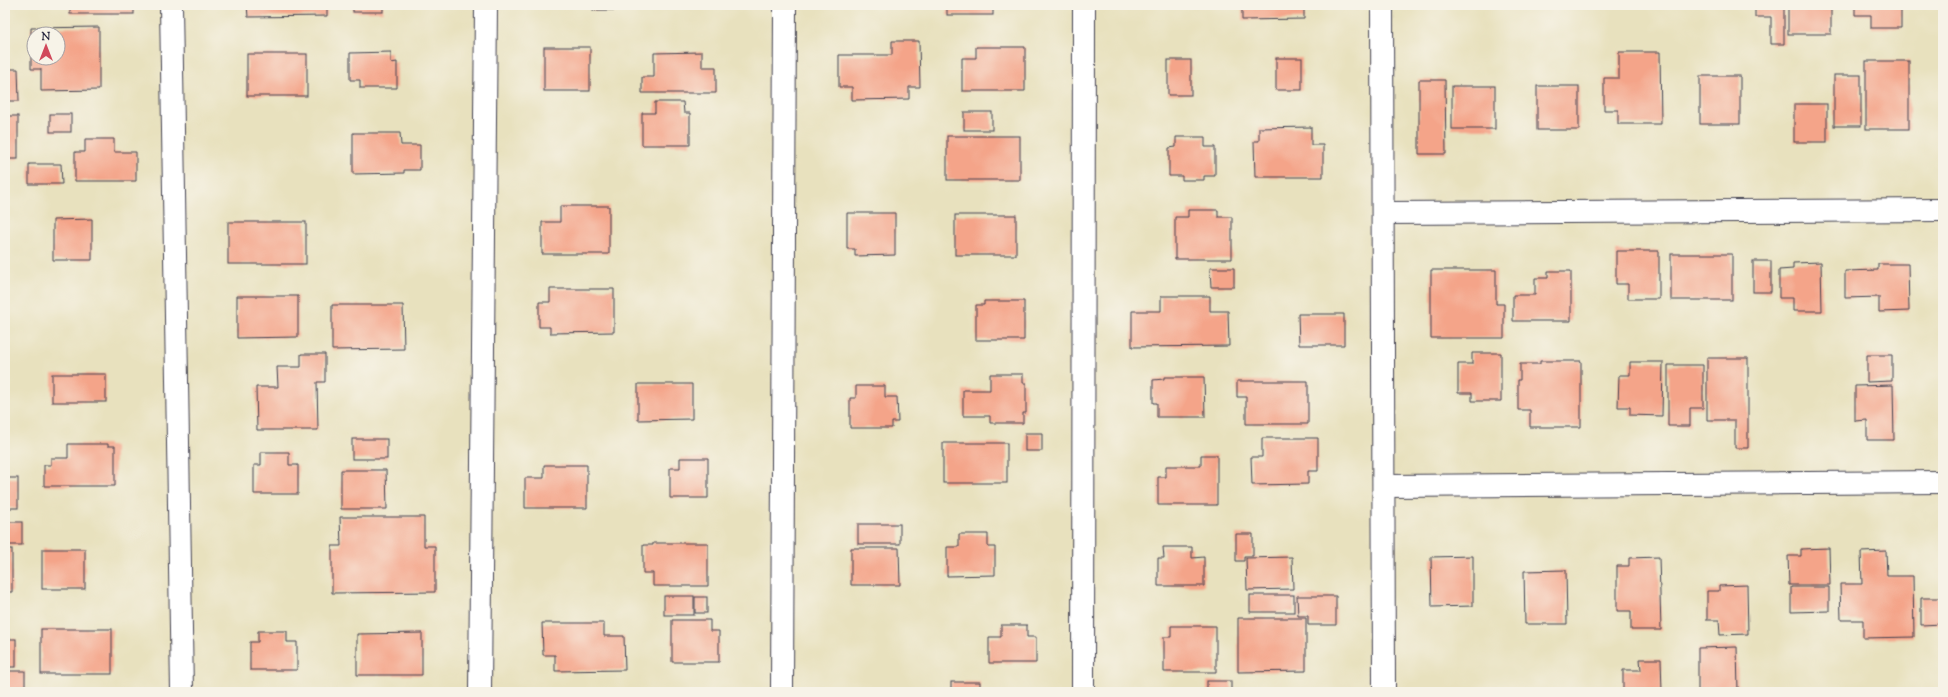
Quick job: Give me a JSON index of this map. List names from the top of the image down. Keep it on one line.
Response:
{"north":"top"}
